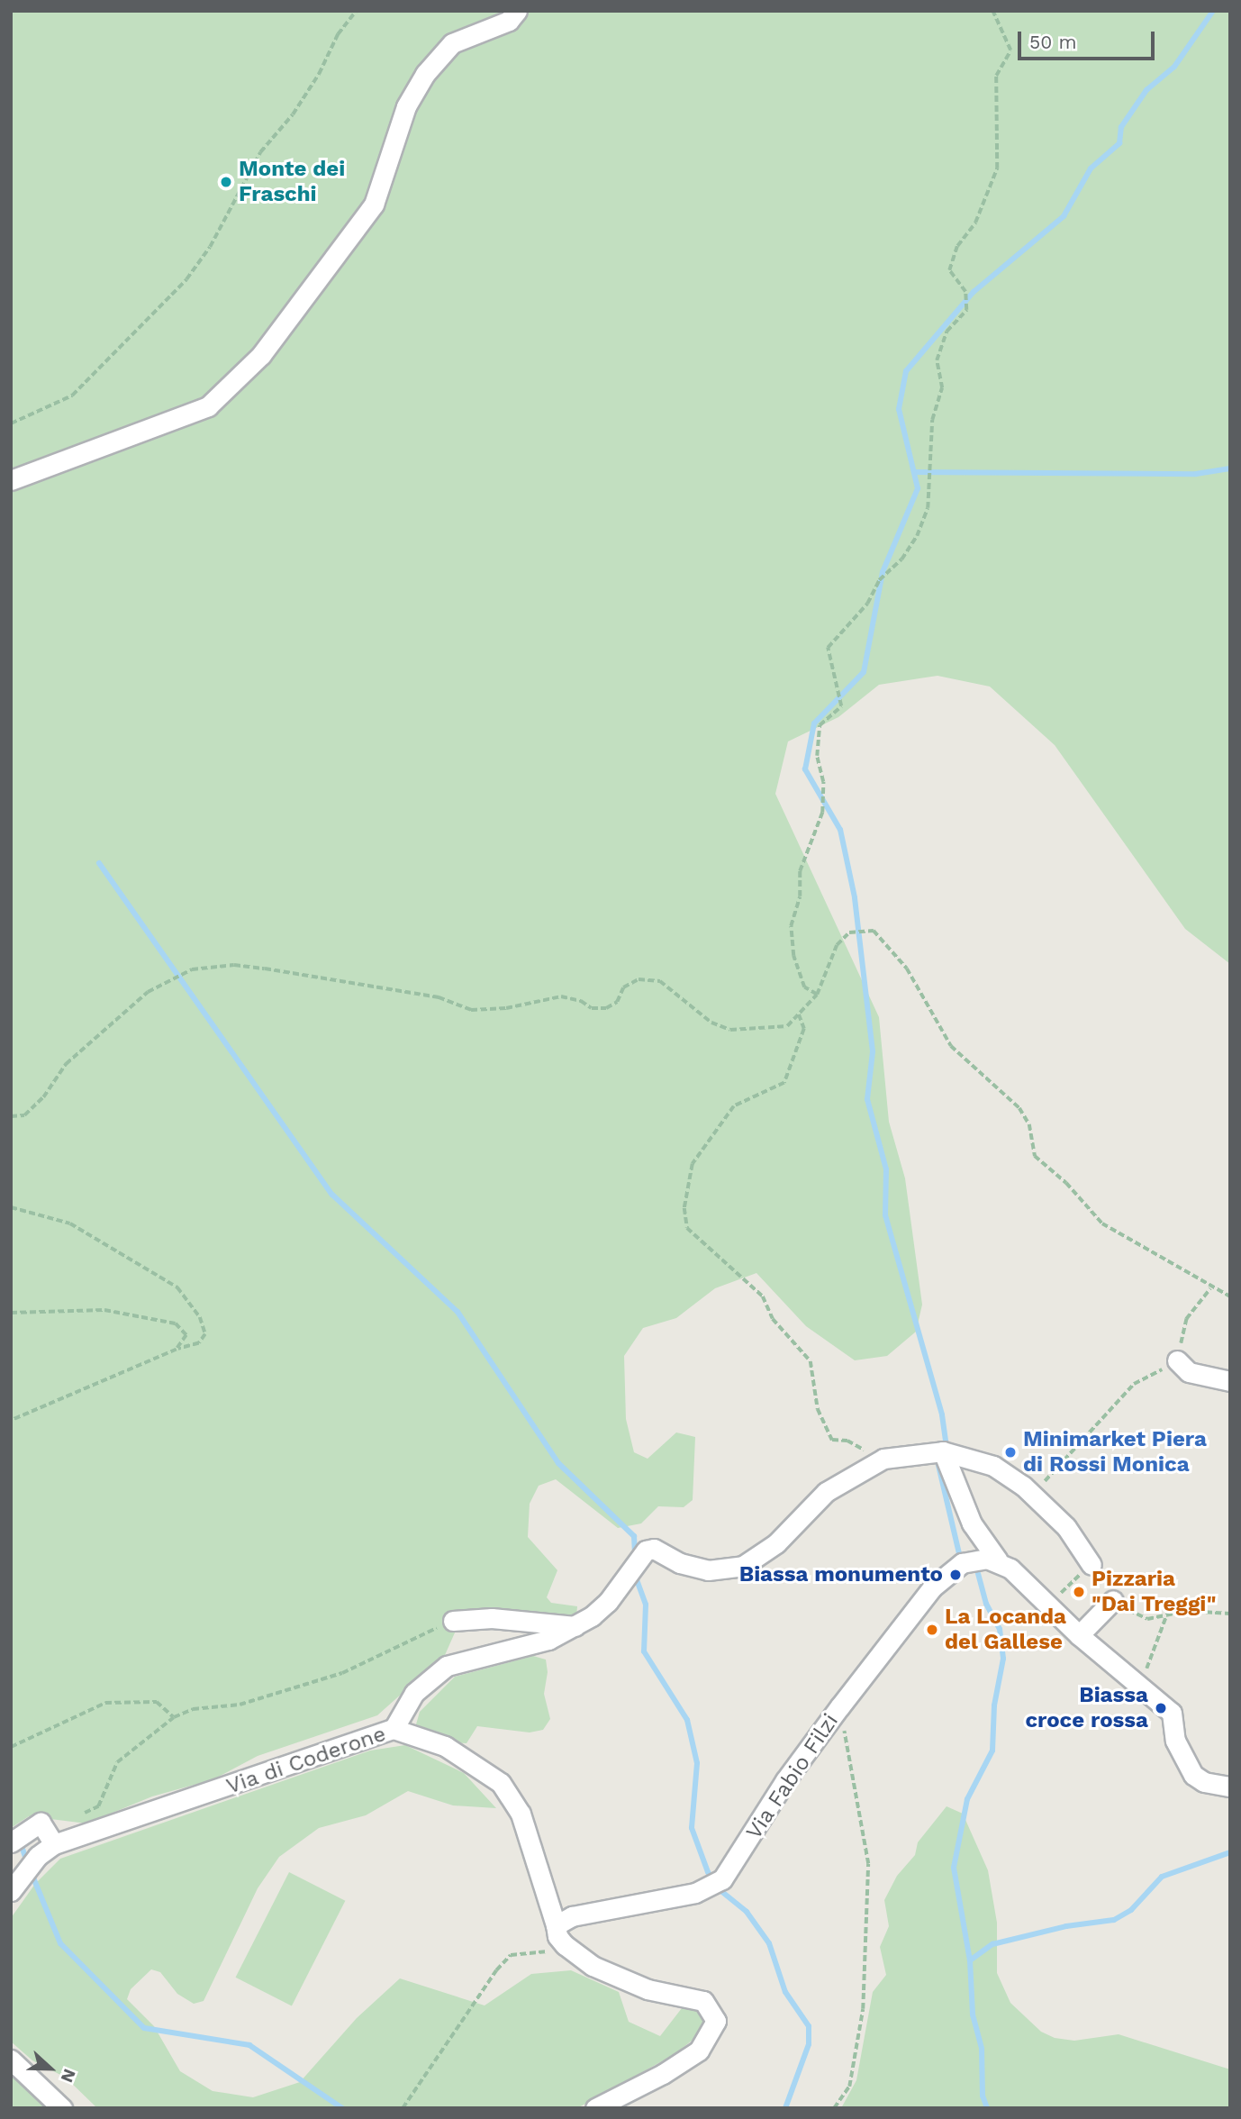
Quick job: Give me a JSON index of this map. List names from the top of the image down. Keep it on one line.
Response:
{"streets":{"street":["Via di Coderone","Via Fabio Filzi"]},"crossings":[["Via di Coderone","Via Fabio Filzi"]],"places":["Monte dei Fraschi","Minimarket Piera di Rossi Monica","Biassa monumento","Pizzaria \"Dai Treggi\"","La Locanda del Gallese","Biassa croce rossa"],"scale_bar":"50 m","north":"right"}
